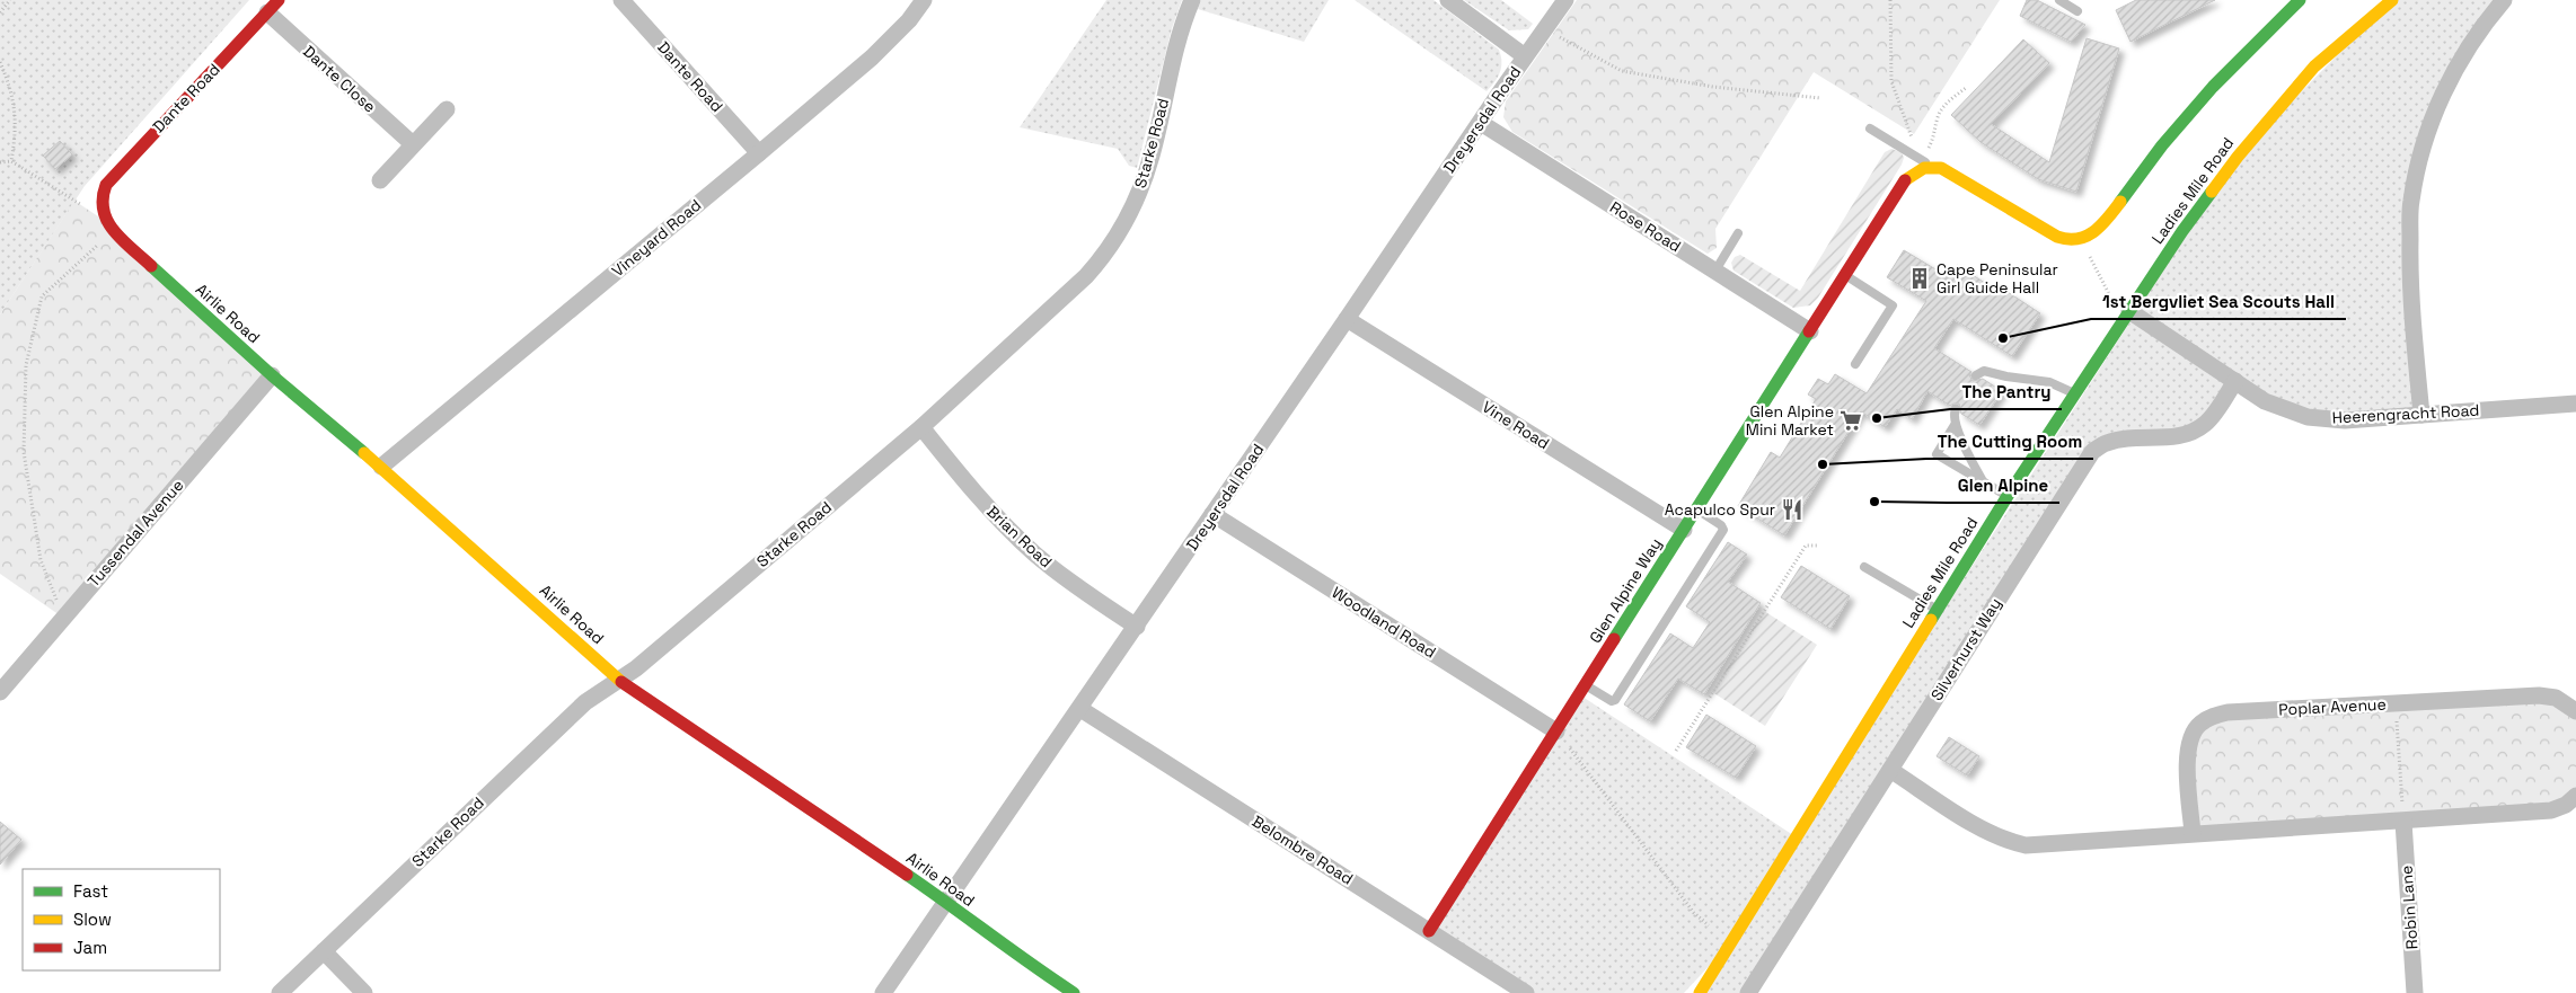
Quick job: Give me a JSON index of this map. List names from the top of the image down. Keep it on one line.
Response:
{"streets":{"street":["Dante Road","Dante Close","Dreyersdal Road","Starke Road","Ladies Mile Road","Rose Road","Vineyard Road","Airlie Road","Heerengracht Road","Vine Road","Tussendal Avenue","Brian Road","Glen Alpine Way","Woodland Road","Silverhurst Way","Poplar Avenue","Belombre Road","Robin Lane"]},"crossings":[["Dante Road","Dante Close"],["Dante Road","Vineyard Road"],["Dante Road","Airlie Road"],["Dreyersdal Road","Rose Road"],["Dreyersdal Road","Airlie Road"],["Dreyersdal Road","Vine Road"],["Dreyersdal Road","Brian Road"],["Dreyersdal Road","Woodland Road"],["Dreyersdal Road","Belombre Road"],["Starke Road","Airlie Road"],["Starke Road","Brian Road"],["Ladies Mile Road","Heerengracht Road"],["Rose Road","Glen Alpine Way"],["Vineyard Road","Airlie Road"],["Airlie Road","Tussendal Avenue"],["Heerengracht Road","Silverhurst Way"],["Vine Road","Glen Alpine Way"],["Glen Alpine Way","Woodland Road"],["Glen Alpine Way","Belombre Road"]],"places":{"building":["Cape Peninsular Girl Guide Hall"],"other":["1st Bergvliet Sea Scouts Hall","The Pantry","The Cutting Room","Glen Alpine"],"supermarket":["Glen Alpine Mini Market"],"restaurant":["Acapulco Spur"]},"legend":["Fast","Slow","Jam"]}
